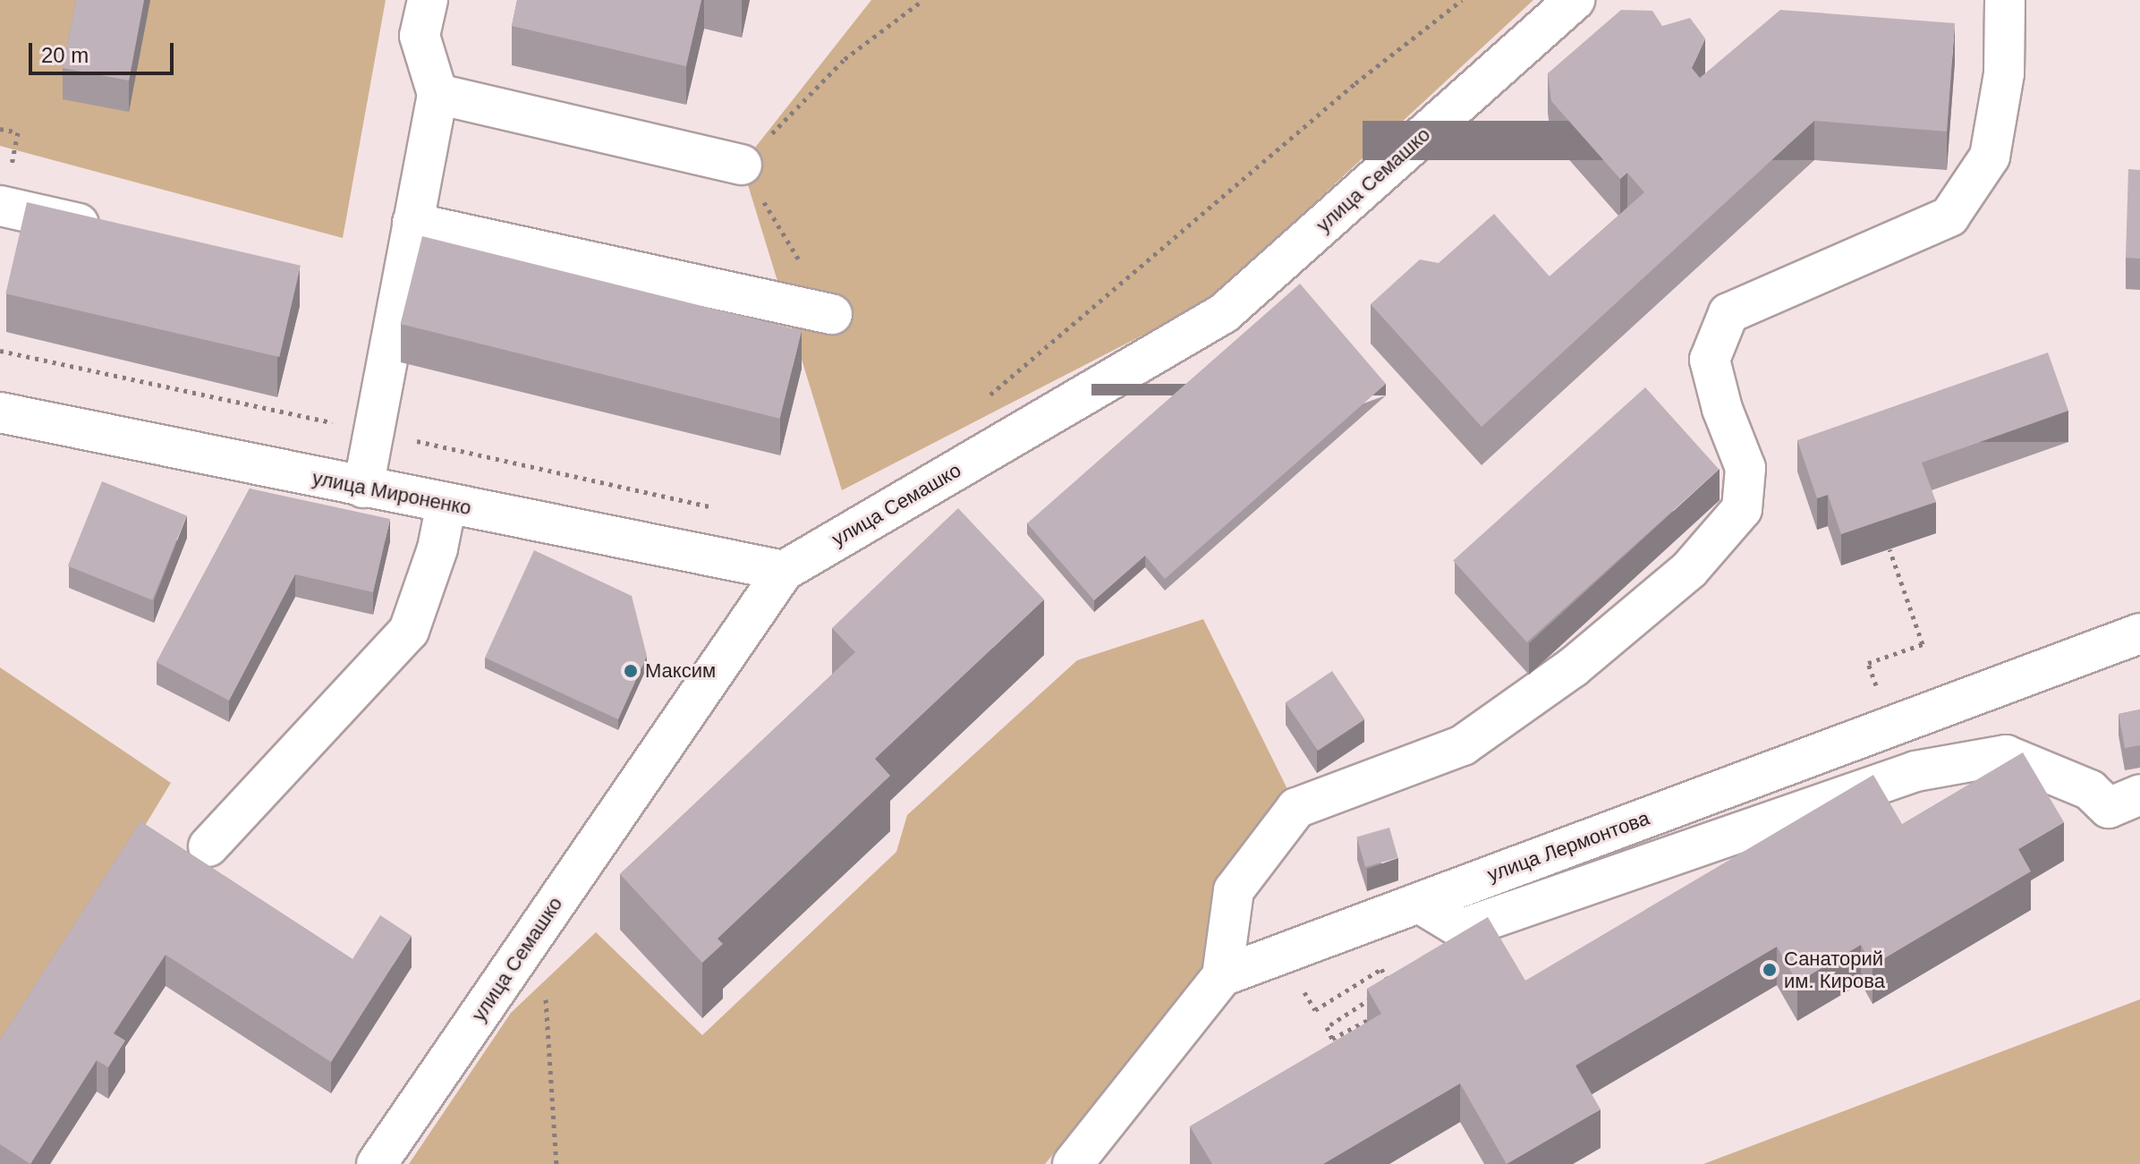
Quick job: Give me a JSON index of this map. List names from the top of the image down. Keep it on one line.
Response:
{"streets":{"street":["улица Семашко","улица Мироненко","улица Лермонтова"]},"crossings":[["улица Семашко","улица Мироненко"]],"places":["Максим","Санаторий им. Кирова"],"scale_bar":"20 m"}
